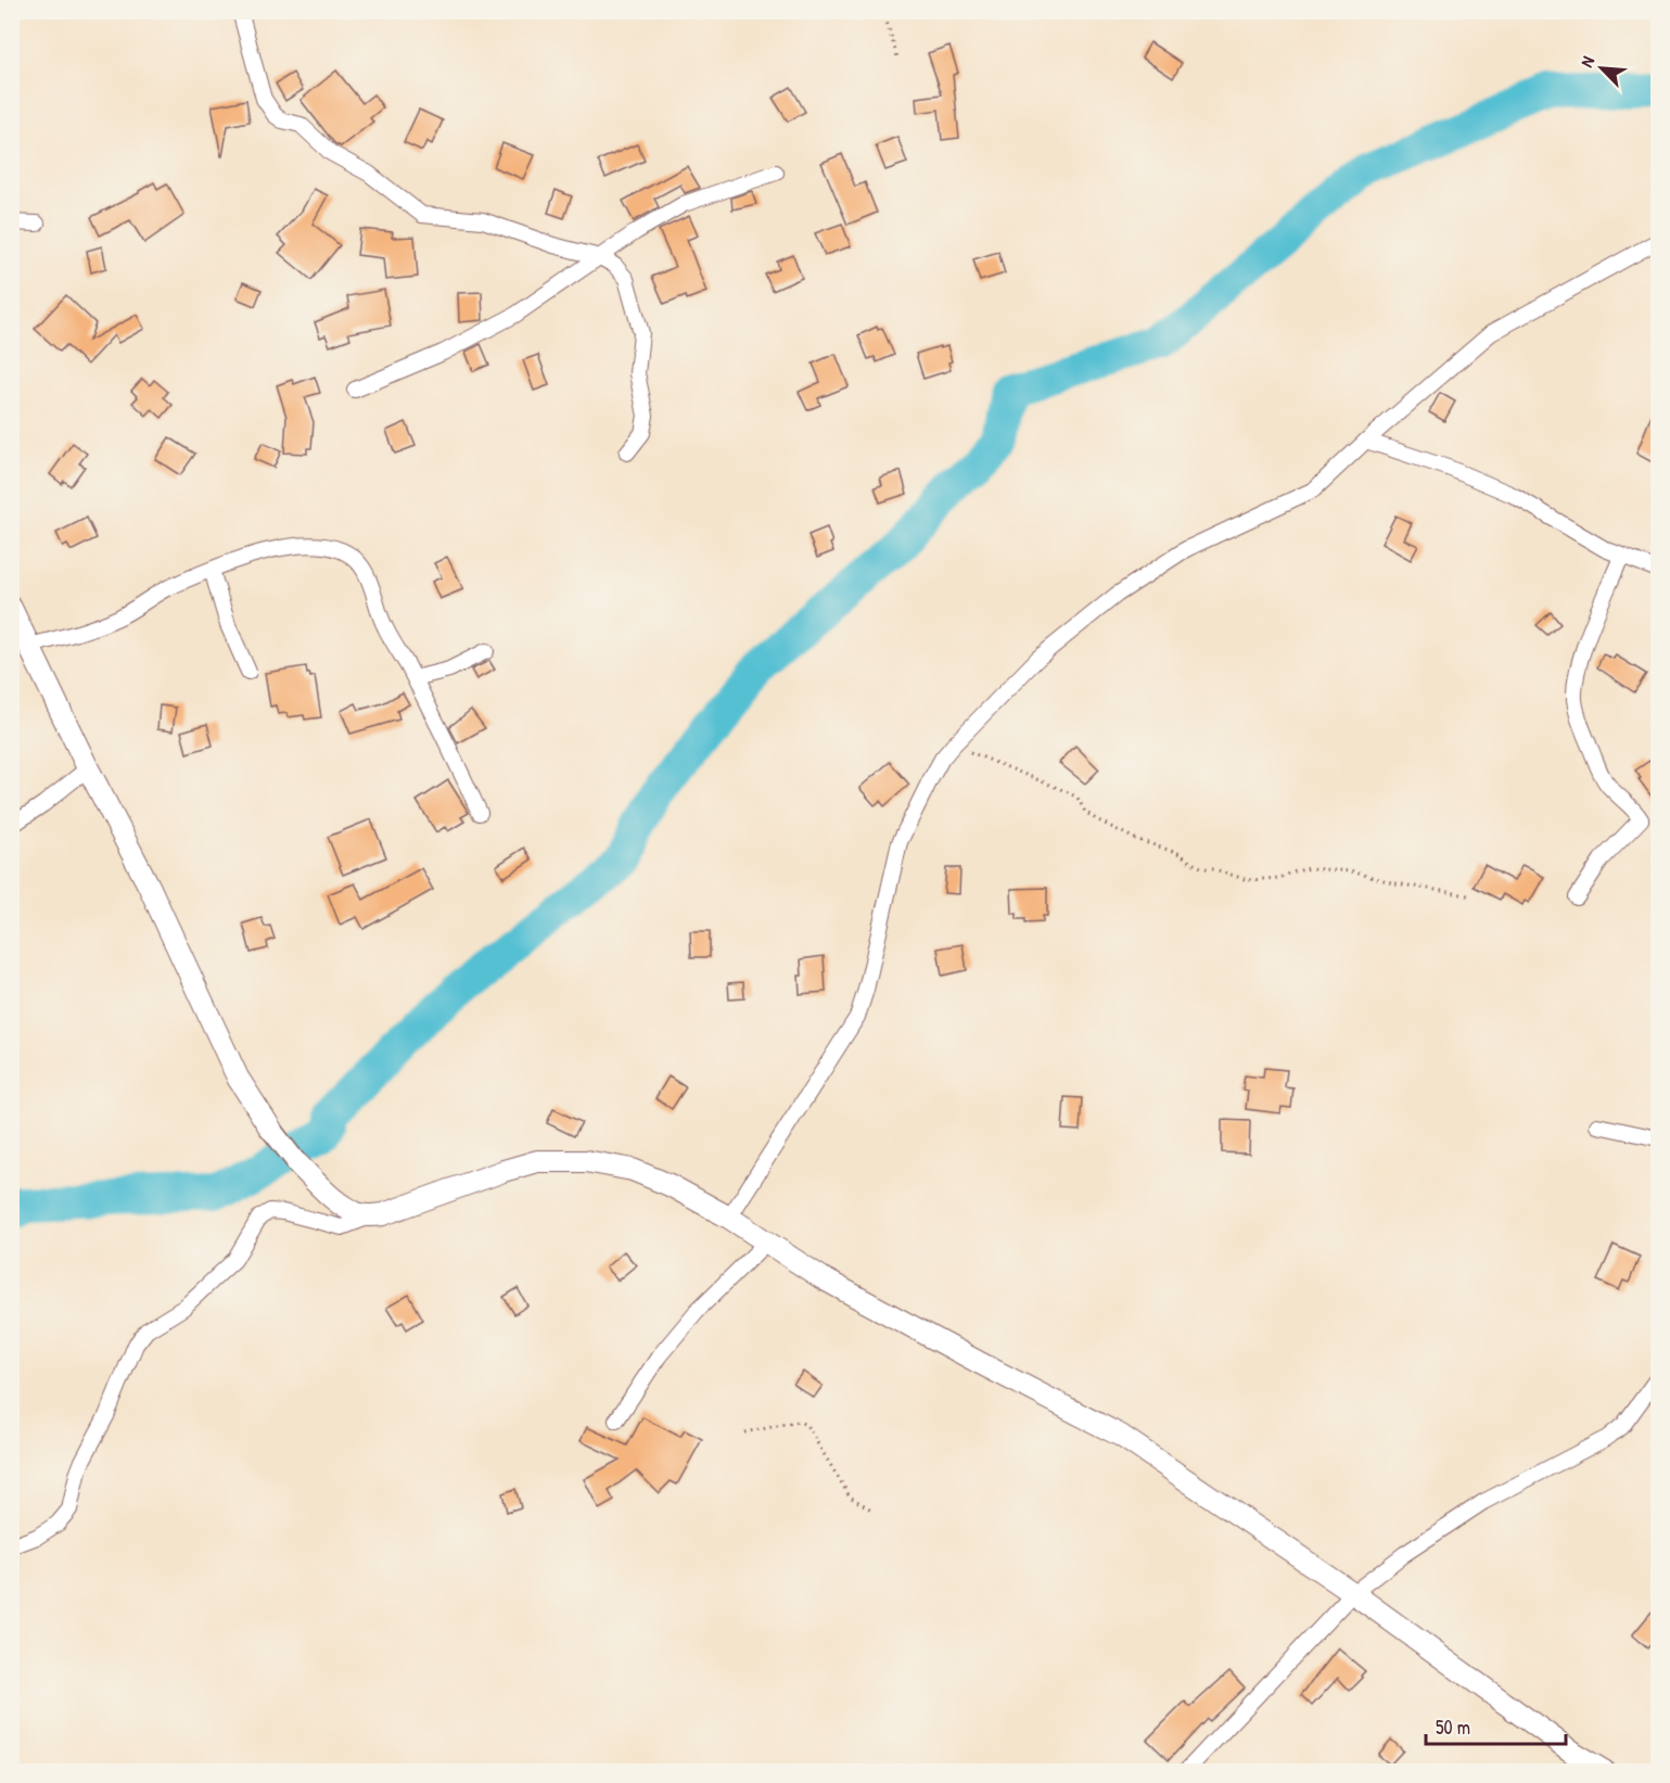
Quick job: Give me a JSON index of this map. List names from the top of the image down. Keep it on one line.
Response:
{"scale_bar":"50 m","north":"top left"}
